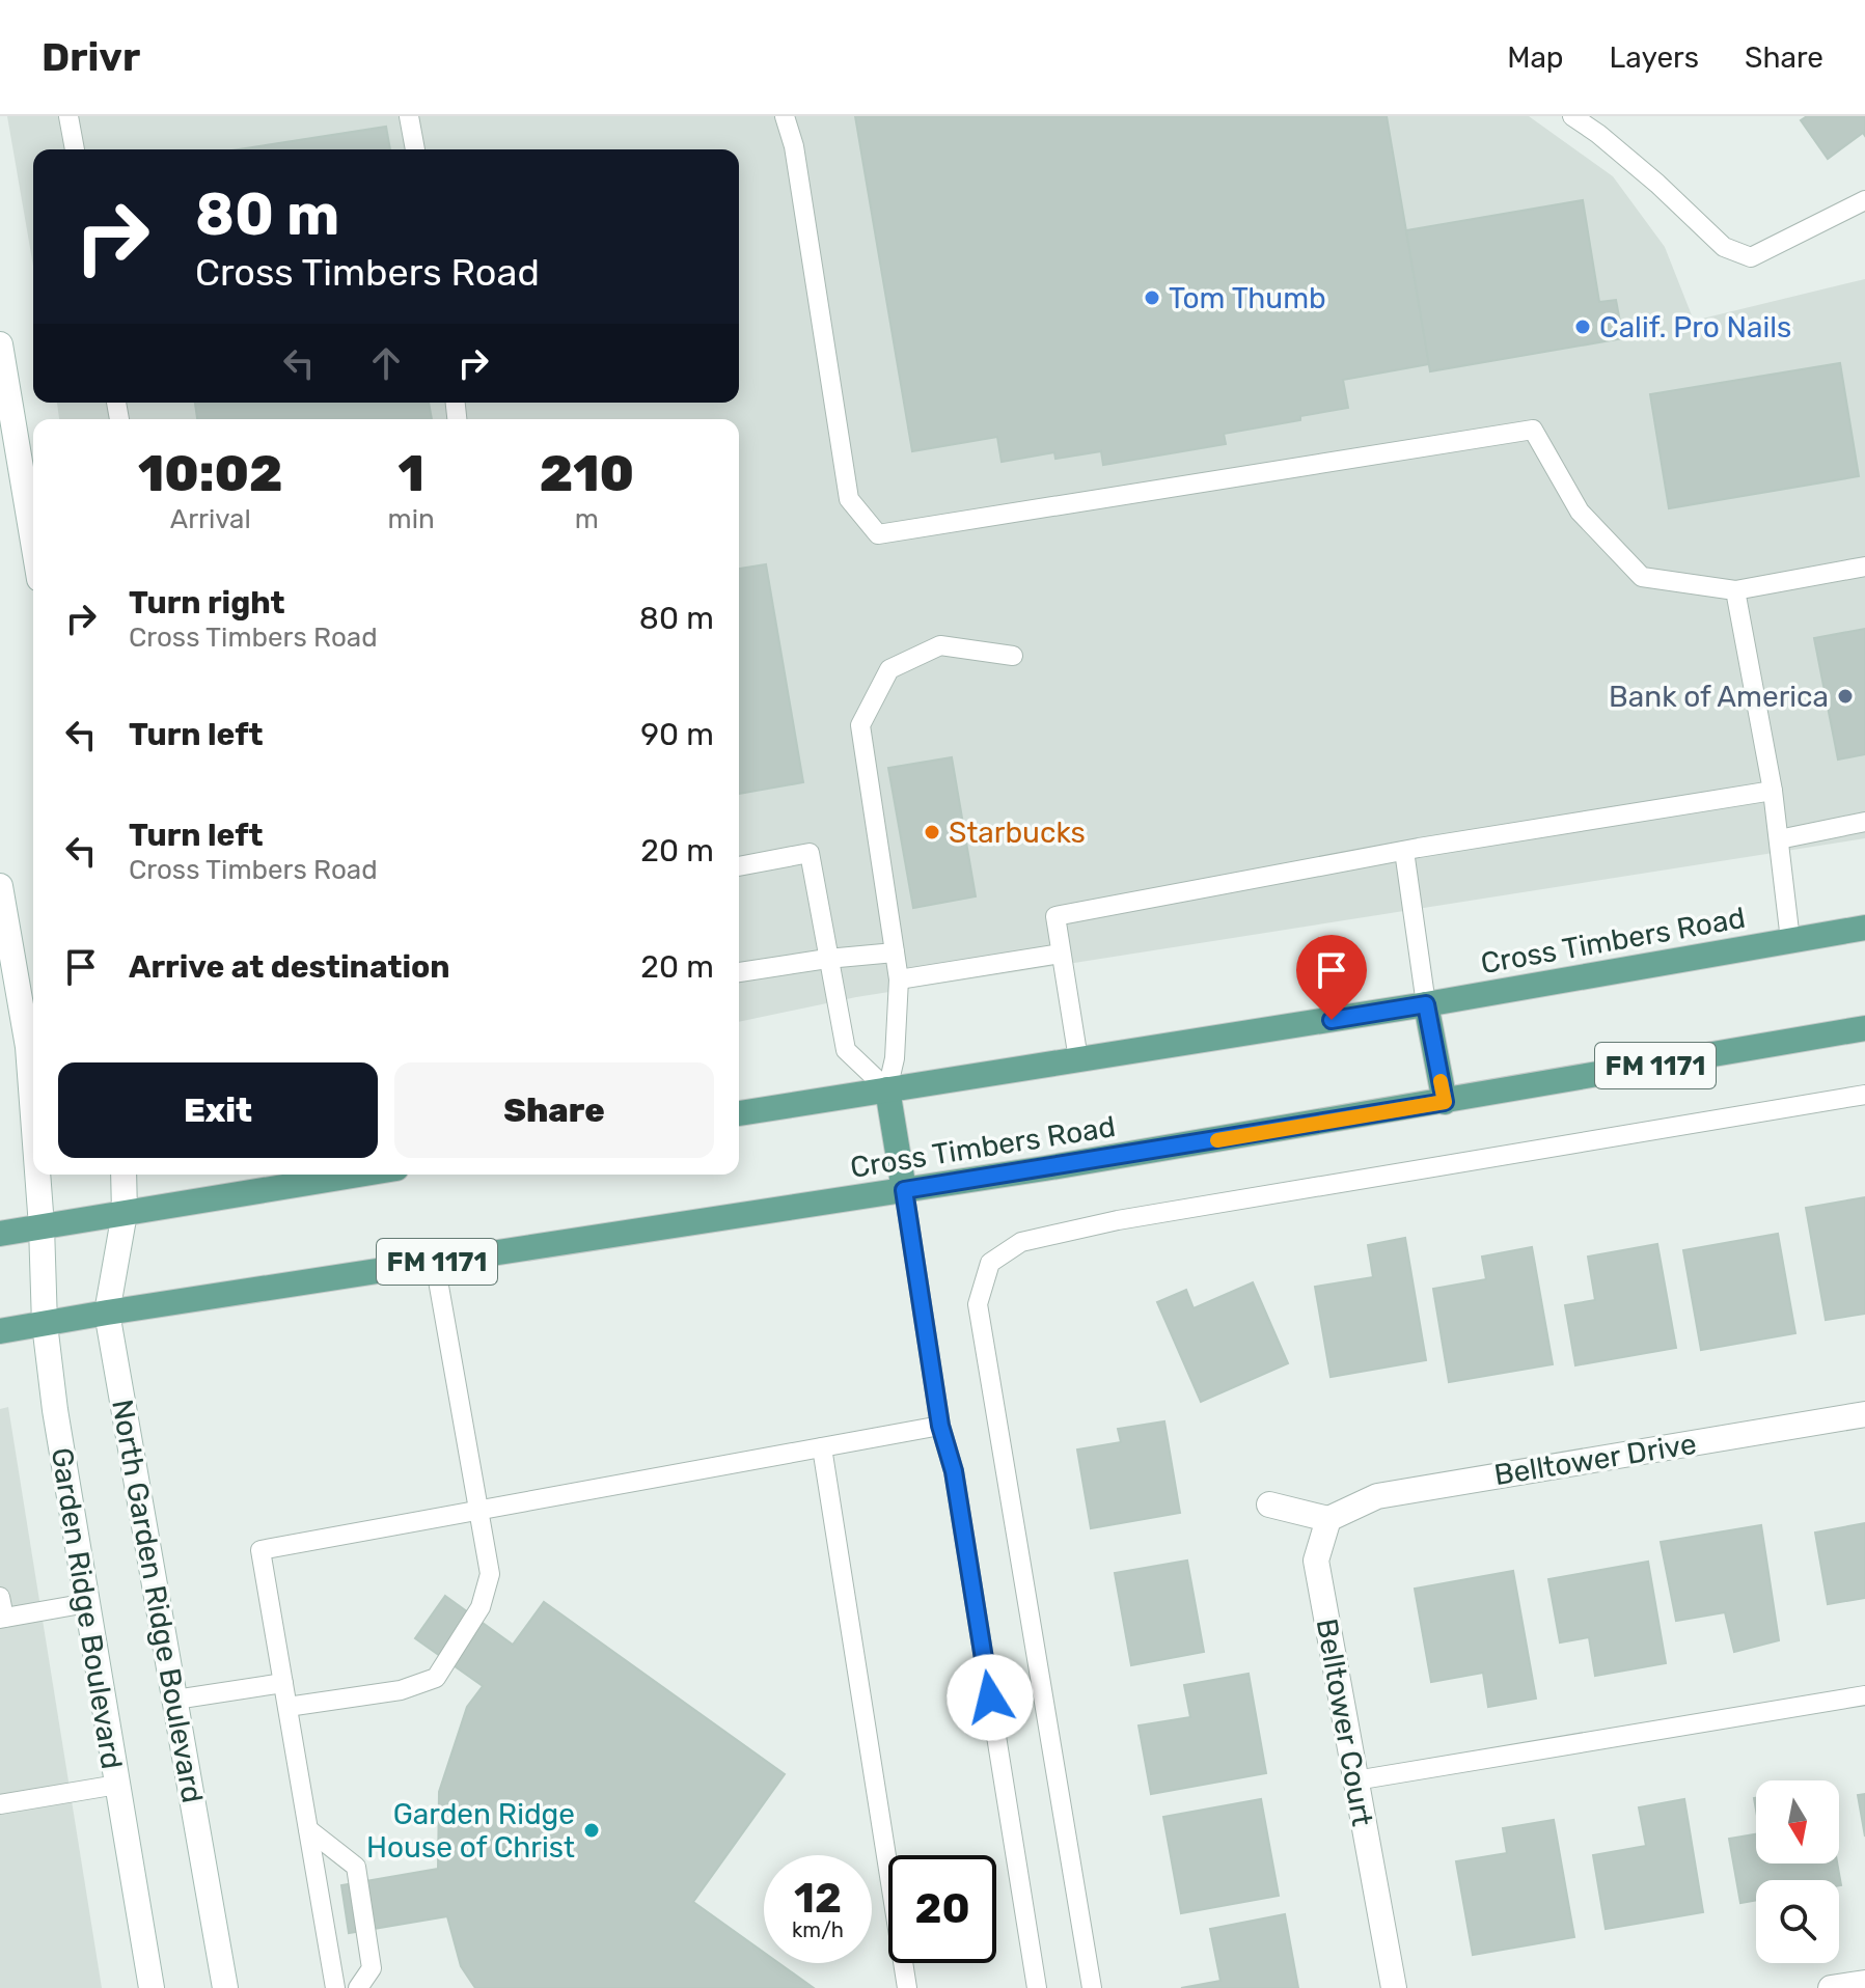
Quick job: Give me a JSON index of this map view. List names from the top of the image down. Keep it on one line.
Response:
{"streets":{"main road":["Cross Timbers Road","FM 1171","Belltower Drive","North Garden Ridge Boulevard","Garden Ridge Boulevard","Belltower Court"]},"crossings":[["Cross Timbers Road","FM 1171"],["Cross Timbers Road","North Garden Ridge Boulevard"],["FM 1171","North Garden Ridge Boulevard"],["FM 1171","Garden Ridge Boulevard"],["Belltower Drive","Belltower Court"]],"places":["Tom Thumb","Calif. Pro Nails","Bank of America","Starbucks","Garden Ridge House of Christ"],"north":"bottom","page":{"header":"Drivr","nav":["Map","Layers","Share"],"turn":["80 m","Cross Timbers Road"],"eta":["10:02","Arrival","1","min","210","m"],"list":[{"name":"Turn right","note":"Cross Timbers Road","value":"80 m"},{"name":"Turn left","value":"90 m"},{"name":"Turn left","note":"Cross Timbers Road","value":"20 m"},{"name":"Arrive at destination","value":"20 m"}],"buttons":["Exit","Share"],"speed":"12 km/h","limit":"20"}}
